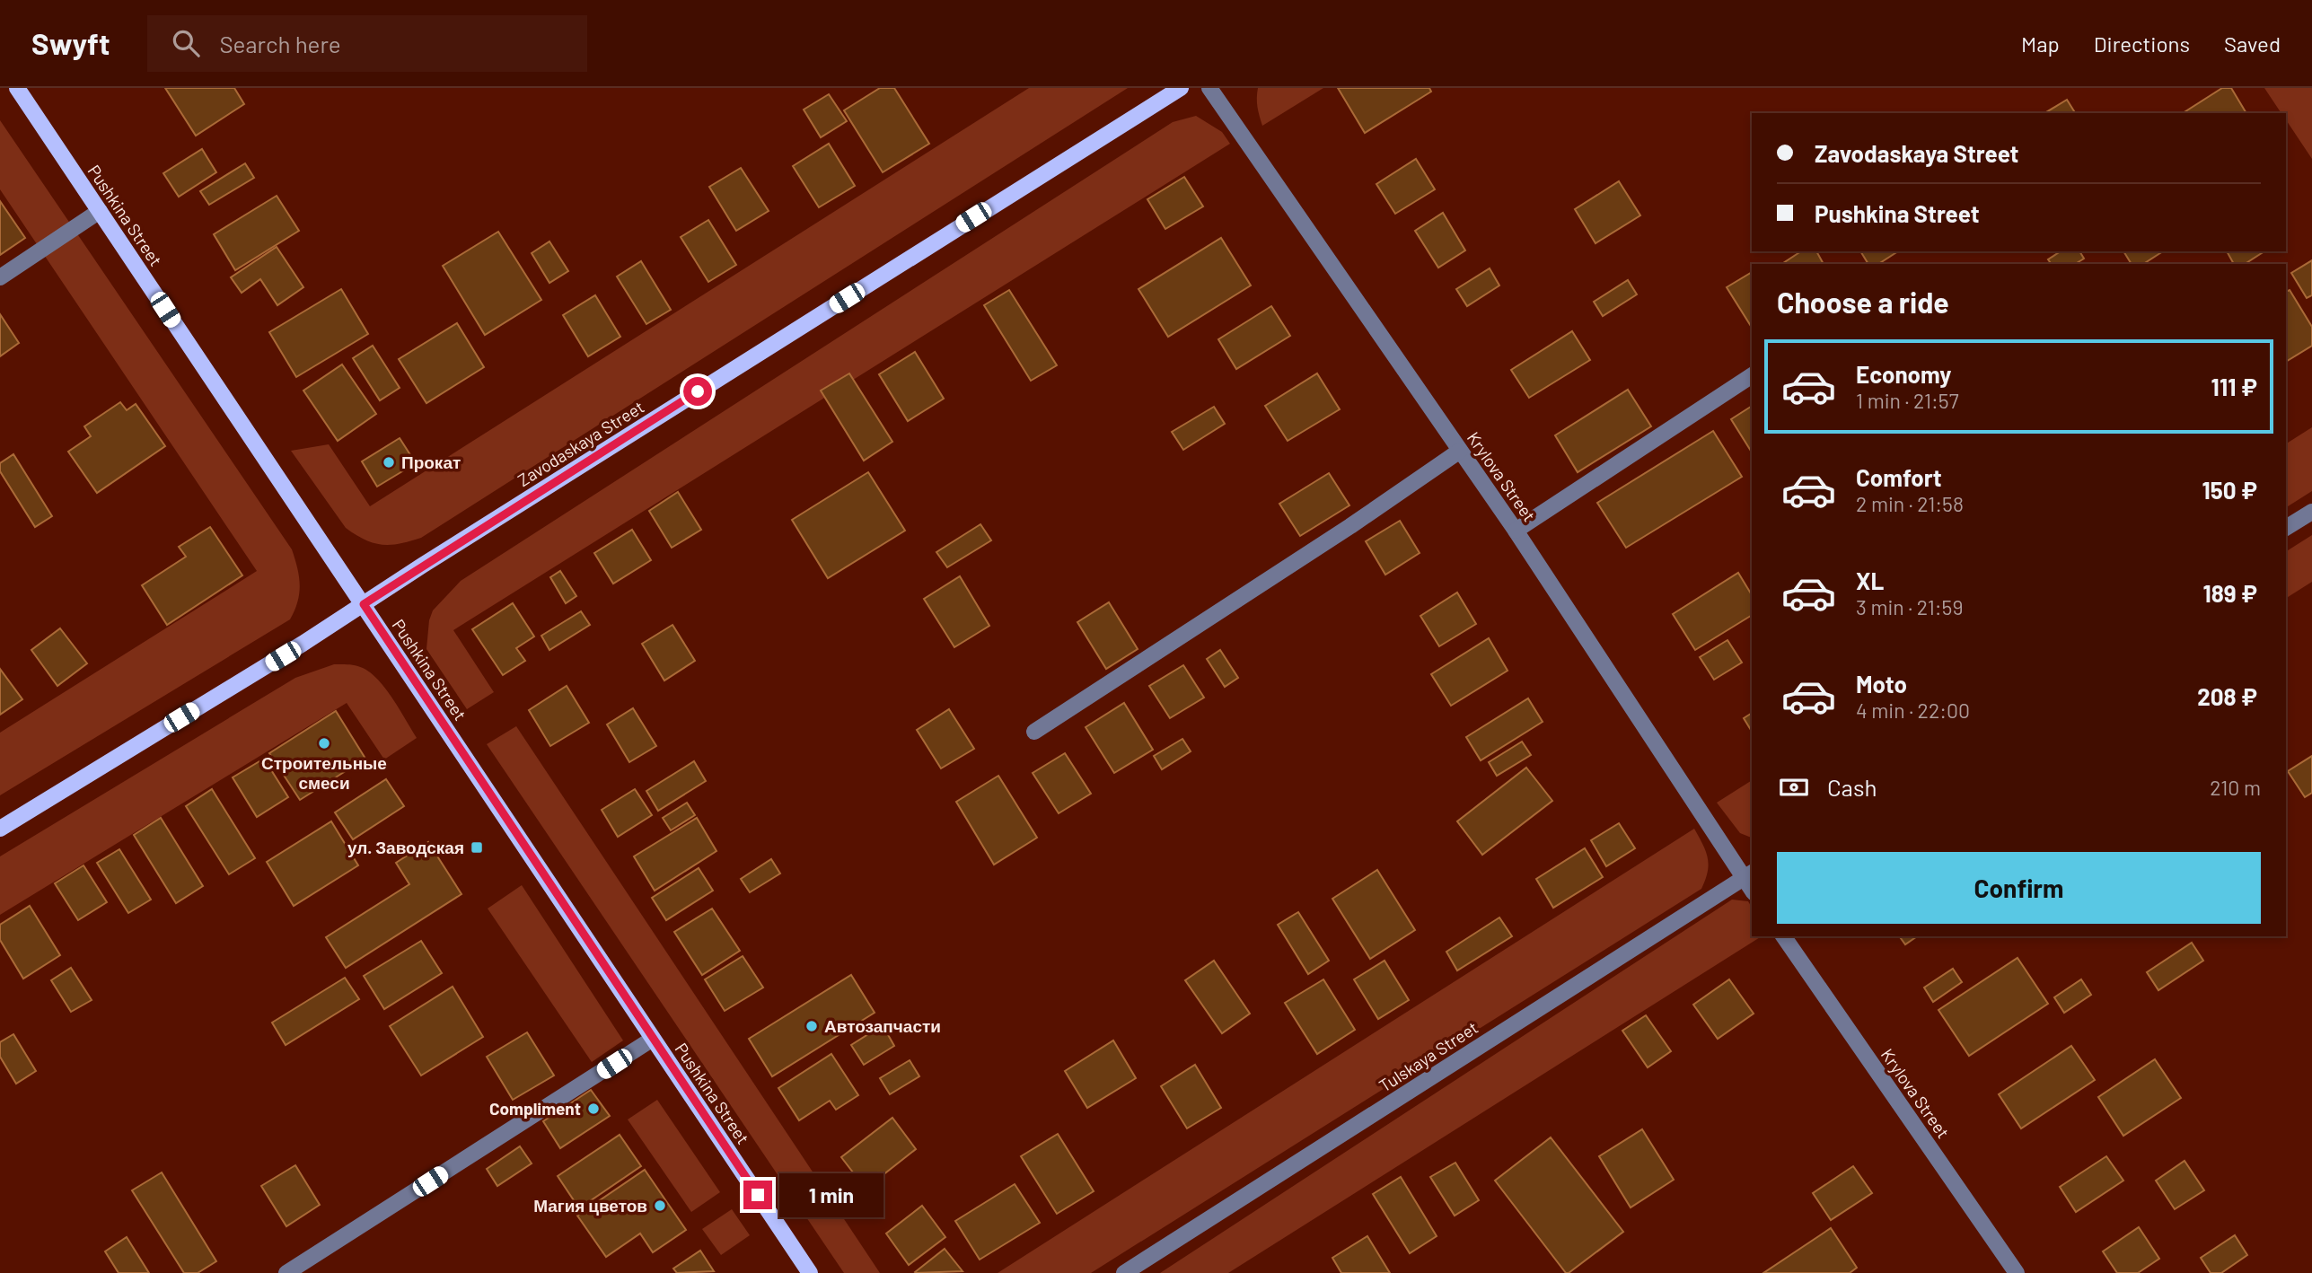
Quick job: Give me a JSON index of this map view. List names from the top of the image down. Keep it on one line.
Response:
{"streets":{"main road":["Pushkina Street","Zavodaskaya Street"],"street":["Krylova Street","Tulskaya Street"]},"crossings":[["Pushkina Street","Zavodaskaya Street"],["Krylova Street","Tulskaya Street"]],"places":{"other":["Прокат","Строительные смеси","Автозапчасти","Compliment","Магия цветов"],"transit":["ул. Заводская"]},"page":{"header":"Swyft","search":"Search here","nav":["Map","Directions","Saved"],"banner":["Zavodaskaya Street","Pushkina Street"],"heading":"Choose a ride","list":[{"name":"Economy","note":"1 min · 21:57","value":"111 ₽"},{"name":"Comfort","note":"2 min · 21:58","value":"150 ₽"},{"name":"XL","note":"3 min · 21:59","value":"189 ₽"},{"name":"Moto","note":"4 min · 22:00","value":"208 ₽"}],"pay":["Cash","210 m"],"buttons":"Confirm","bubble":"1 min"}}
